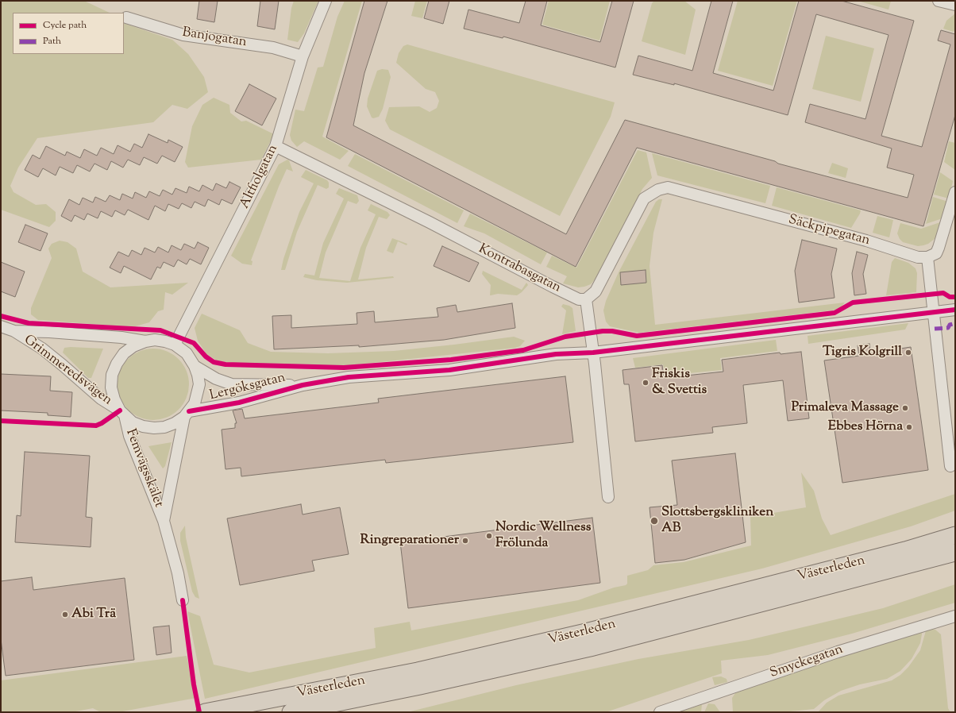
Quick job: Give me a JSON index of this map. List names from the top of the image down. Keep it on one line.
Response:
{"streets":{"highway":["Västerleden"],"street":["Banjogatan","Altfiolgatan","Säckpipegatan","Kontrabasgatan","Grimmeredsvägen","Lergöksgatan","Femvägsskälet","Smyckegatan"]},"crossings":[["Banjogatan","Altfiolgatan"],["Altfiolgatan","Kontrabasgatan"],["Altfiolgatan","Grimmeredsvägen"],["Altfiolgatan","Lergöksgatan"],["Altfiolgatan","Femvägsskälet"],["Säckpipegatan","Kontrabasgatan"],["Grimmeredsvägen","Lergöksgatan"],["Grimmeredsvägen","Femvägsskälet"],["Lergöksgatan","Femvägsskälet"]],"places":["Tigris Kolgrill","Friskis & Svettis","Primaleva Massage","Ebbes Hörna","Slottsbergskliniken AB","Nordic Wellness Frölunda","Ringreparationer","Abi Trä"],"legend":["Cycle path","Path"]}
